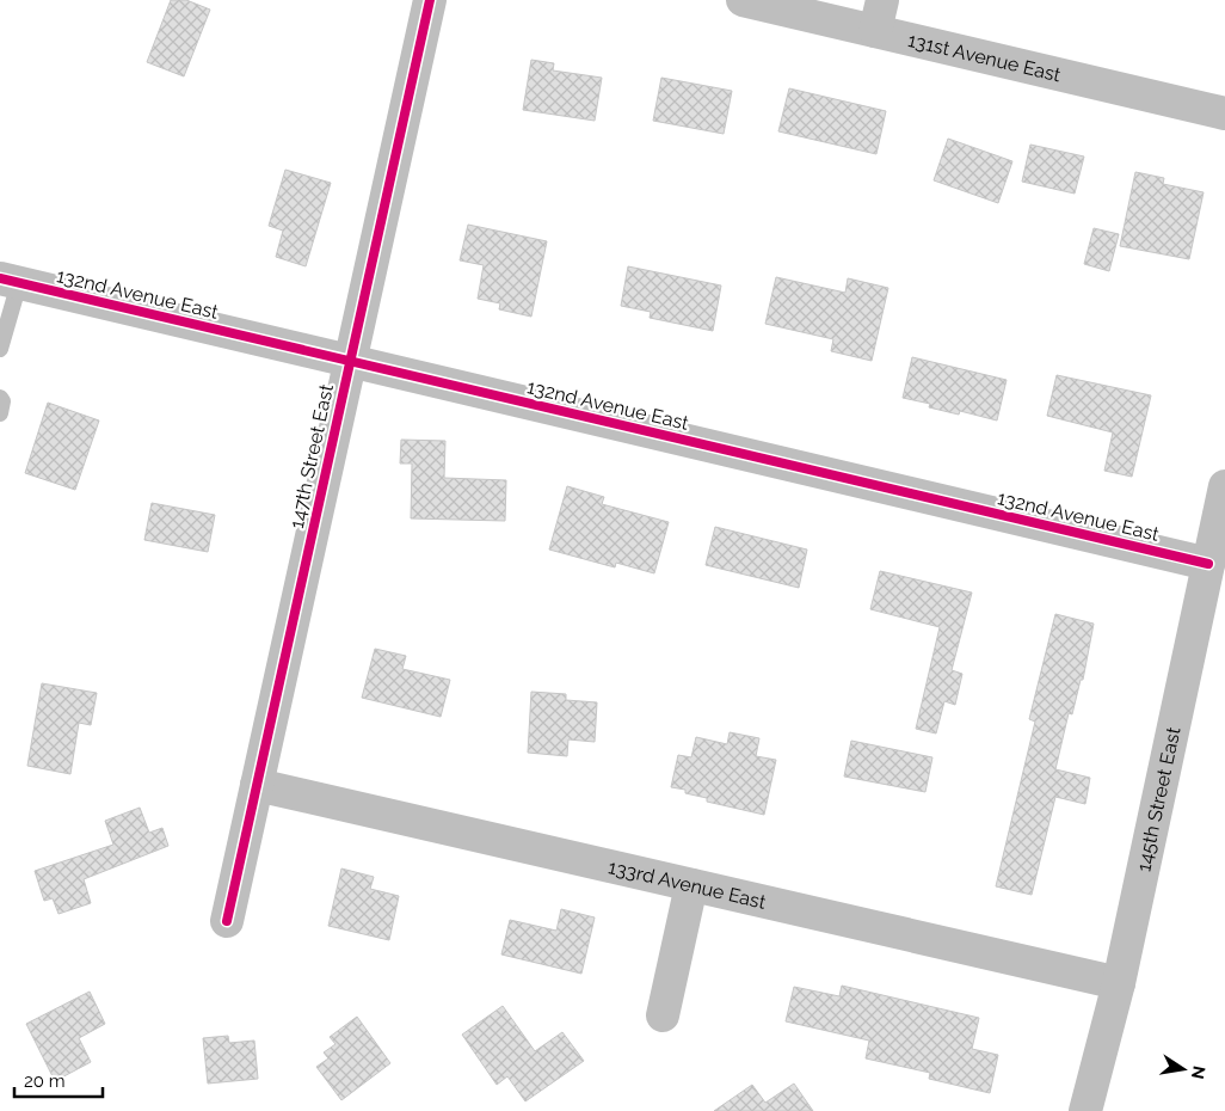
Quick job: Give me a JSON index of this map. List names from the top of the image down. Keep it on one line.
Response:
{"streets":{"street":["131st Avenue East","132nd Avenue East","147th Street East","145th Street East","133rd Avenue East"]},"crossings":[["132nd Avenue East","147th Street East"],["132nd Avenue East","145th Street East"],["147th Street East","133rd Avenue East"],["145th Street East","133rd Avenue East"]],"scale_bar":"20 m","north":"right"}
